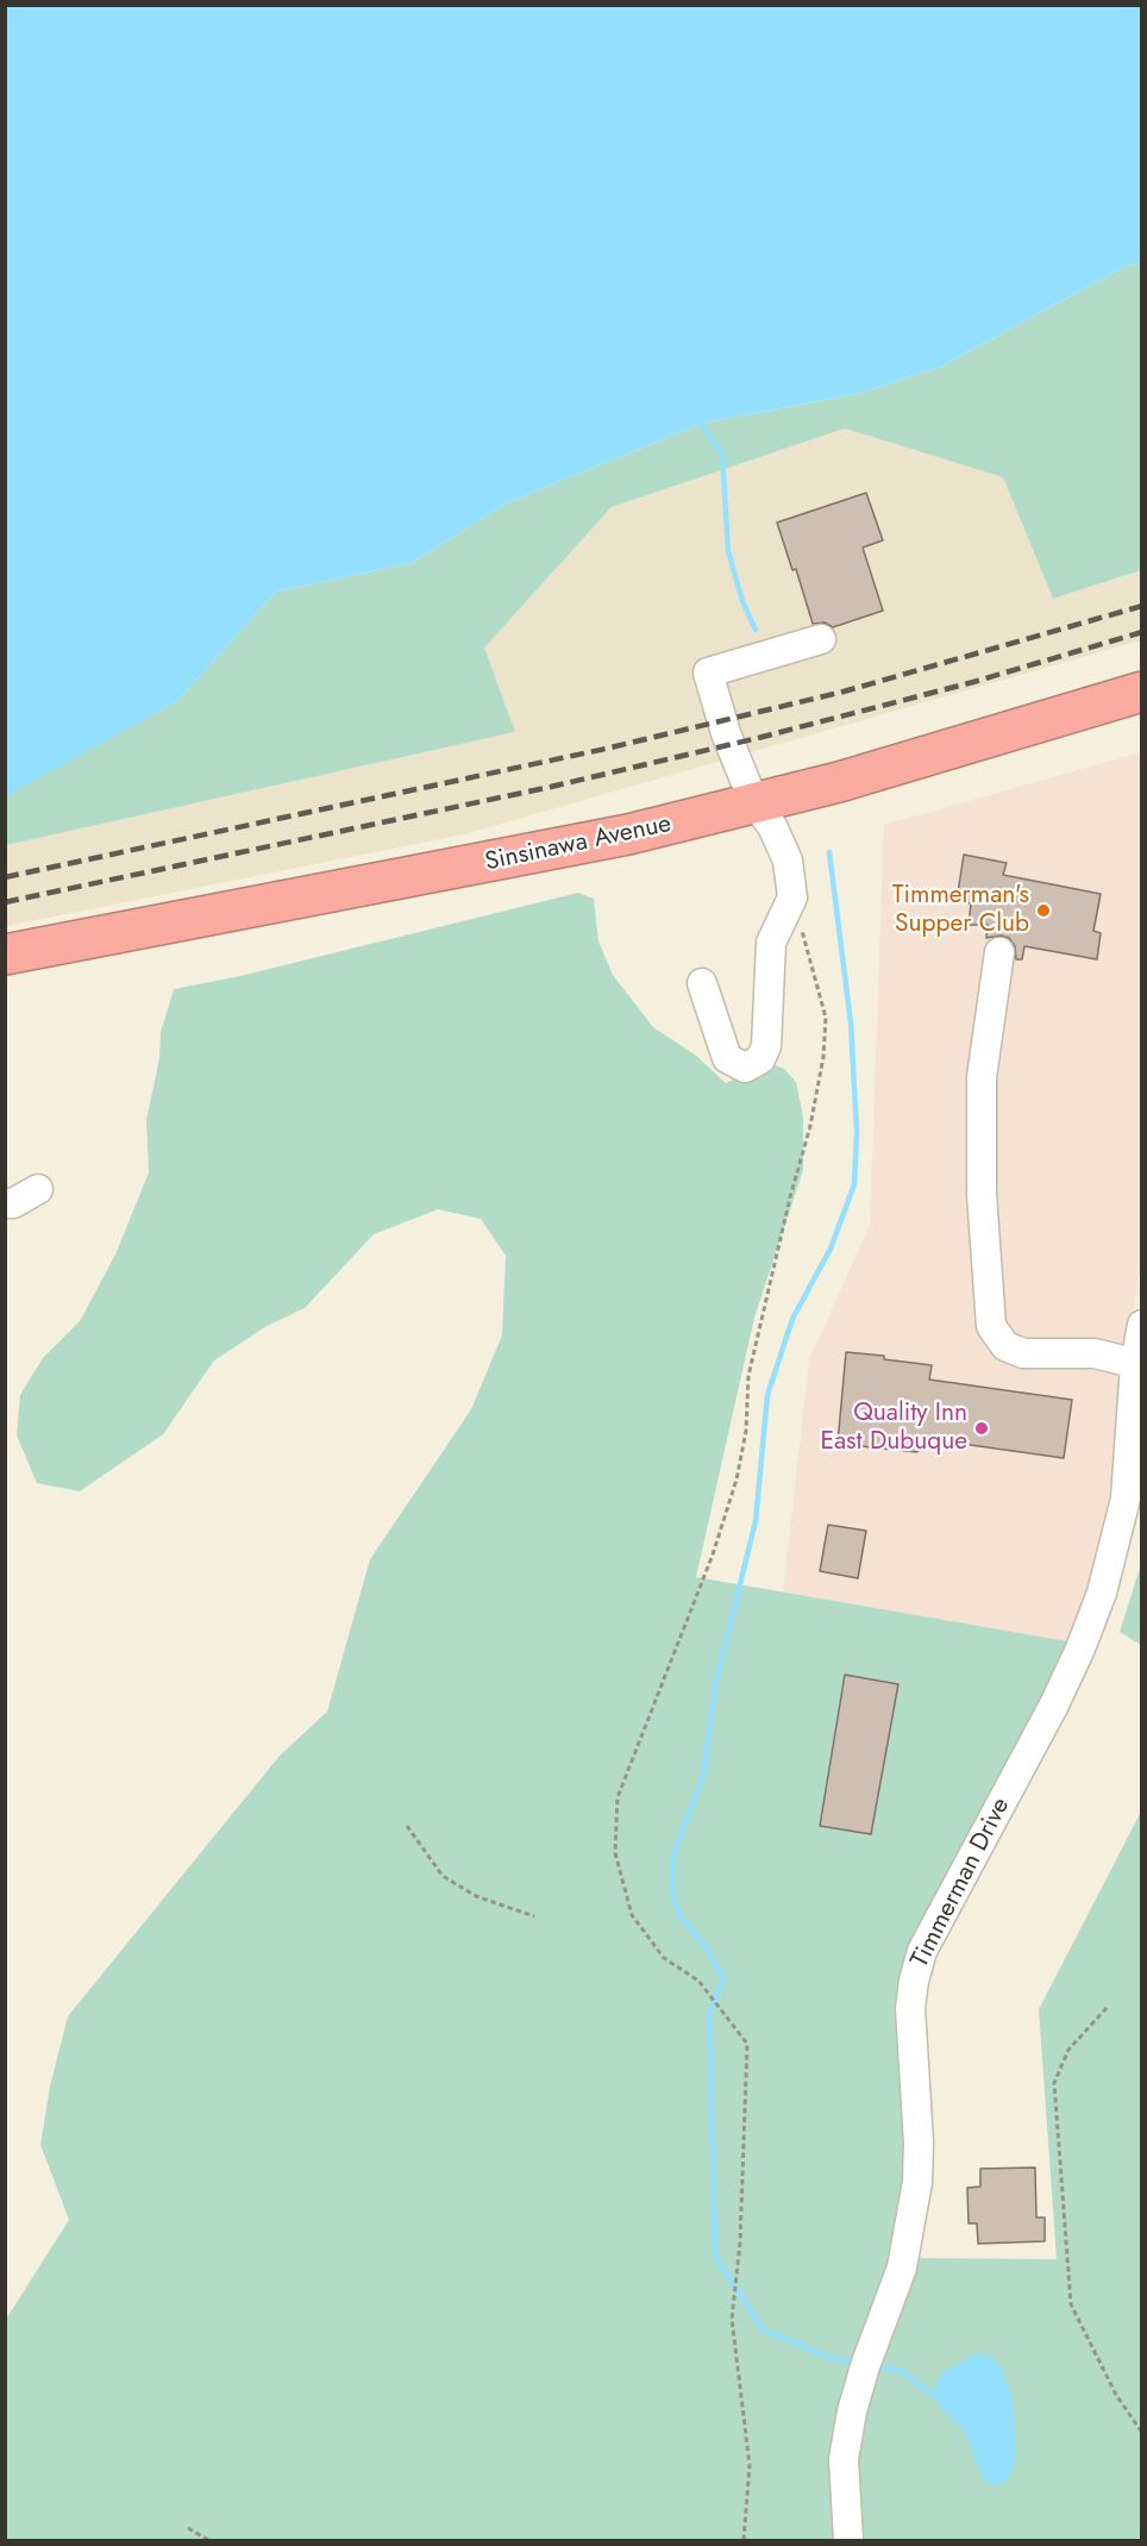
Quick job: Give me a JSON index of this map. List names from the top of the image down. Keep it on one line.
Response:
{"streets":{"highway":["Sinsinawa Avenue"],"street":["Timmerman Drive"]},"places":["Timmerman's Supper Club","Quality Inn East Dubuque"]}
